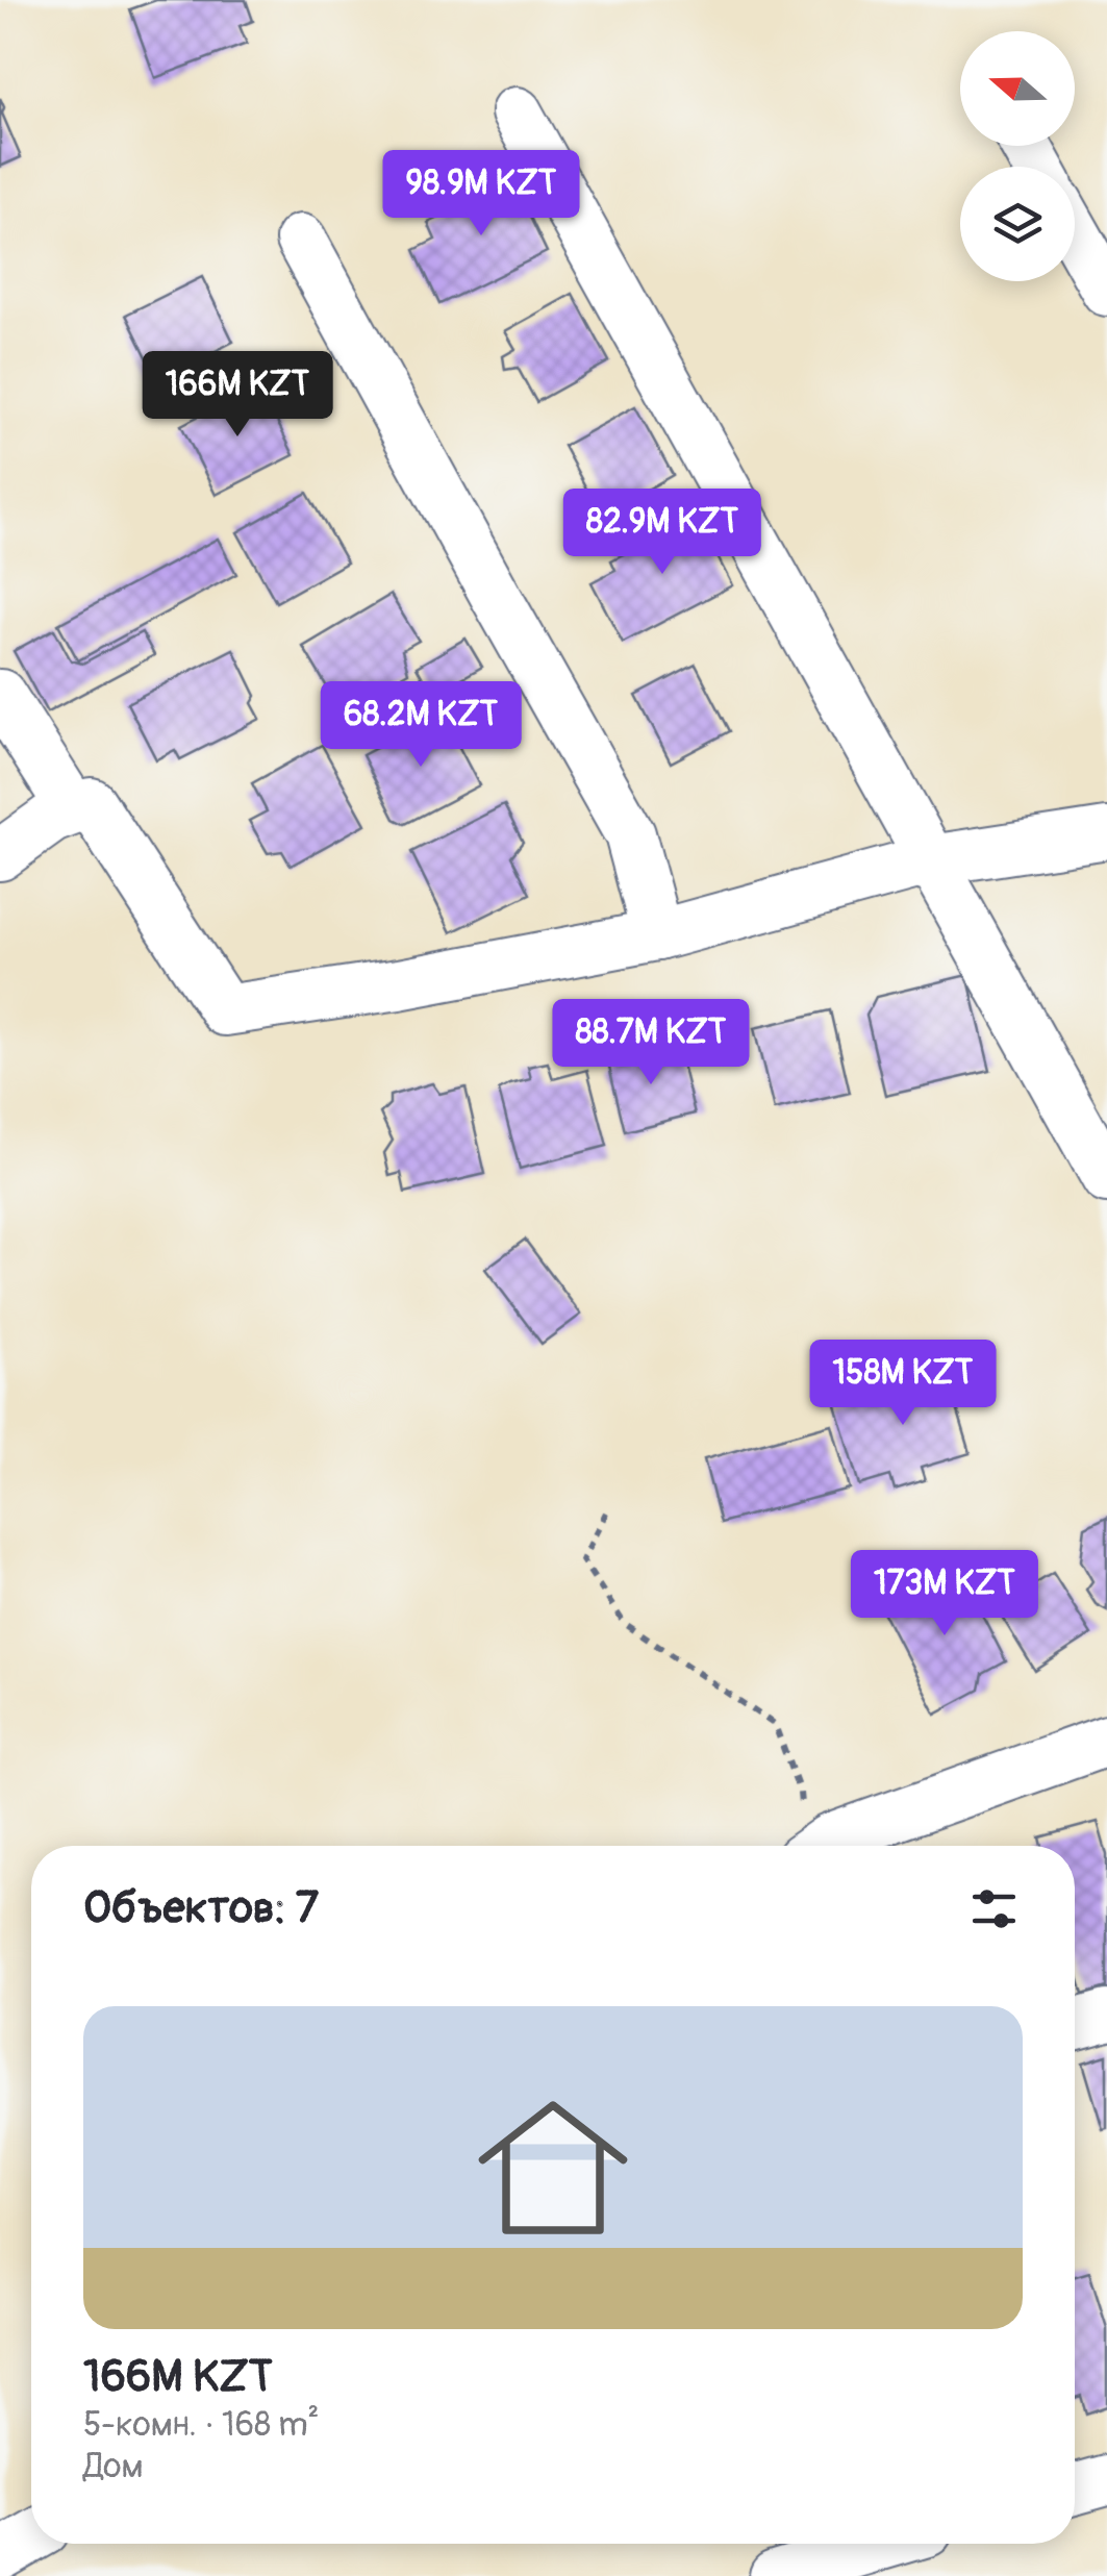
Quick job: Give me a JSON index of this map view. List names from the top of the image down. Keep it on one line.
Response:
{"north":"left","page":{"price":["98.9M KZT","166M KZT","82.9M KZT","68.2M KZT","88.7M KZT","158M KZT","173M KZT"],"heading":"Объектов: 7","list":[{"name":"166M KZT","note":"5-комн. · 168 m² · Дом"}]}}
